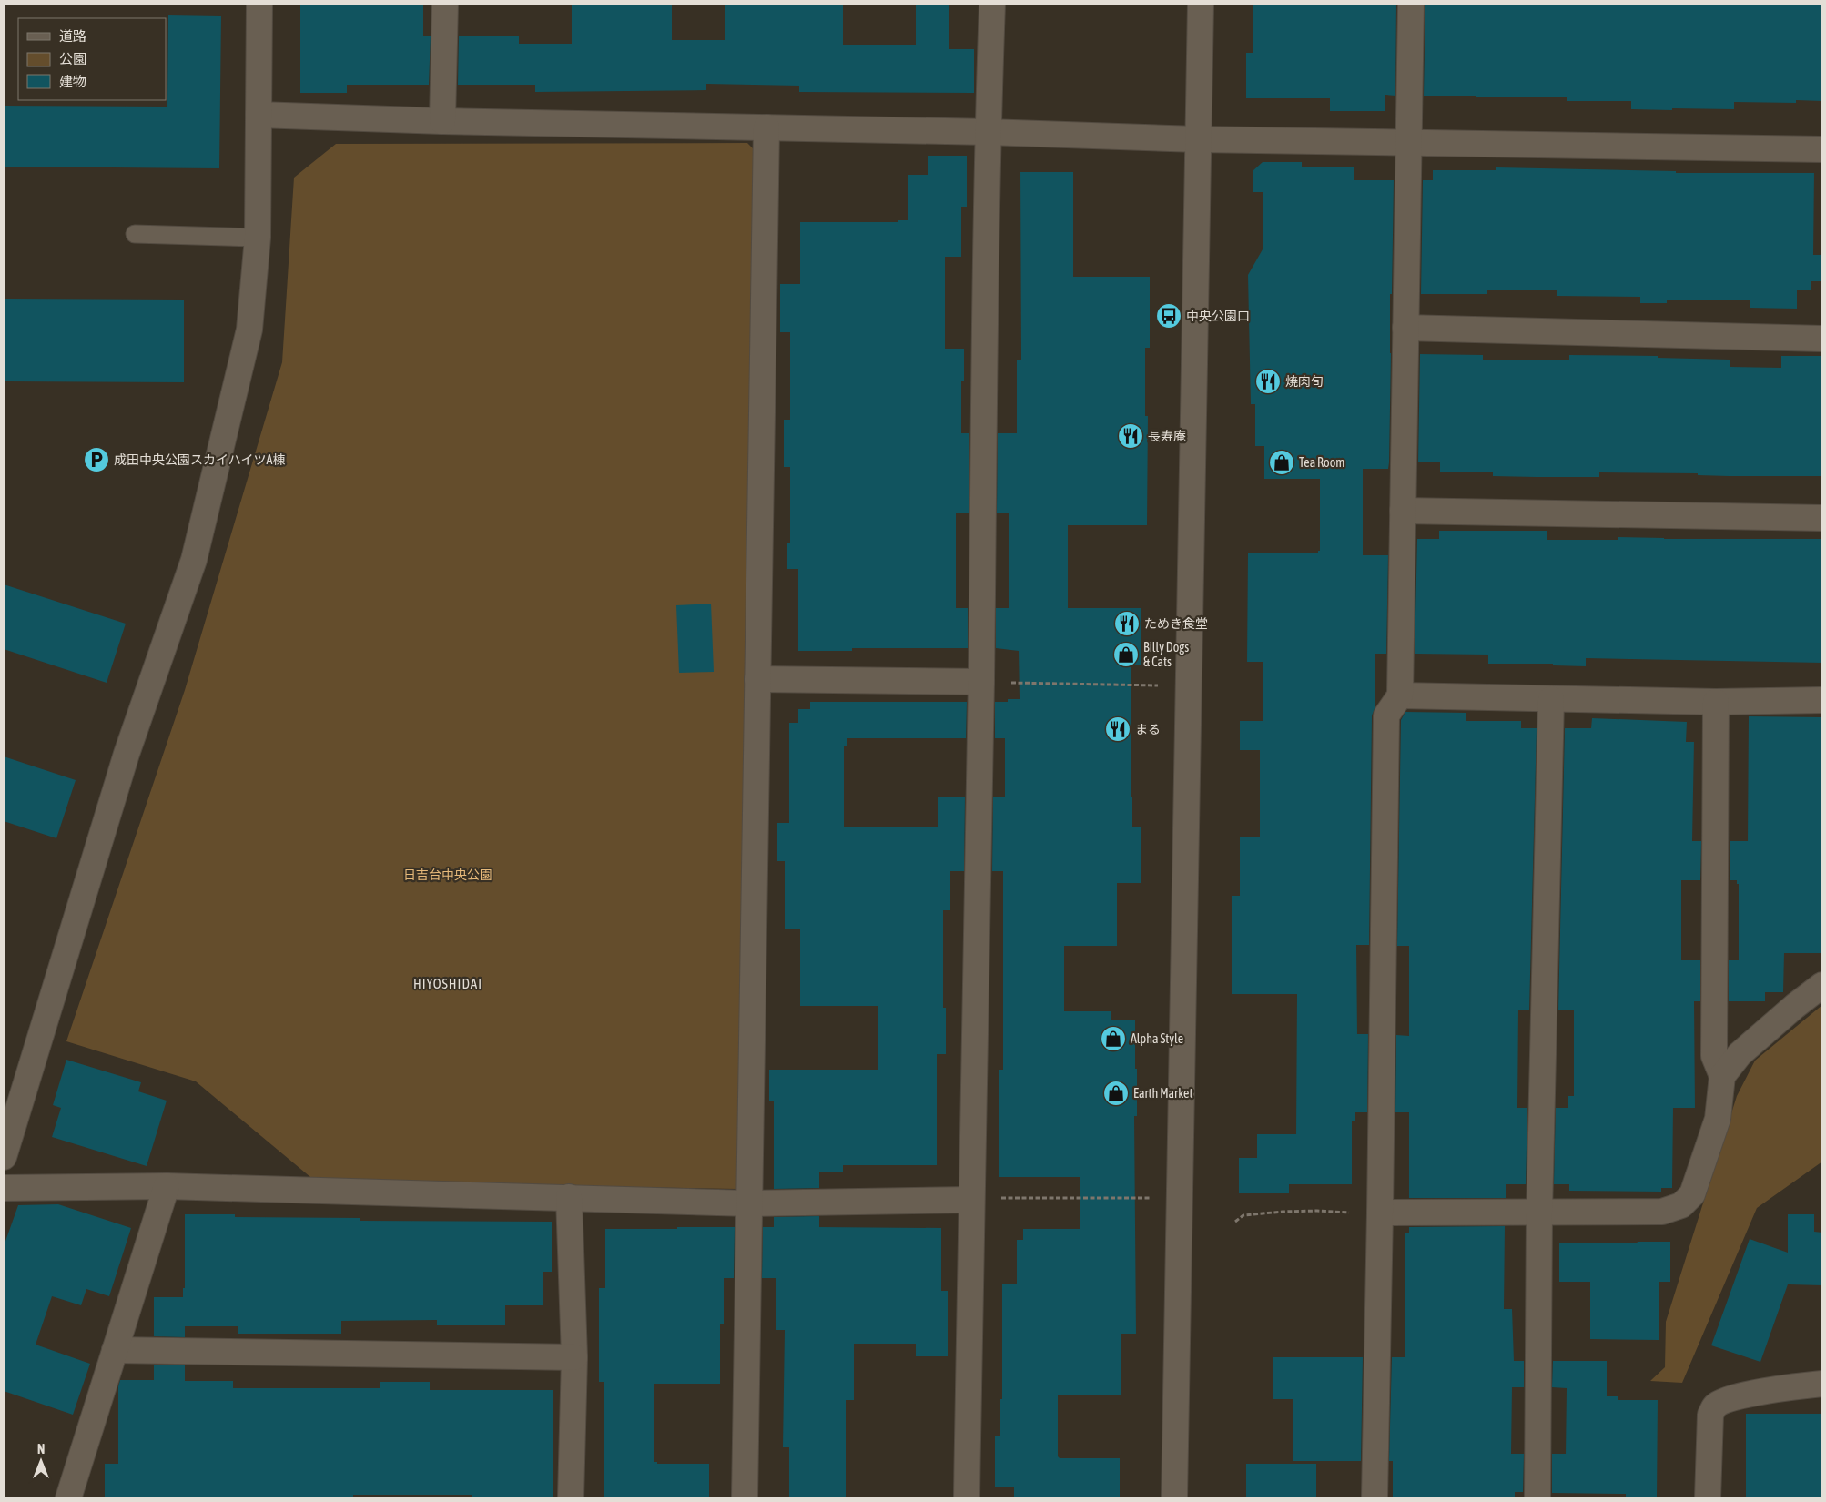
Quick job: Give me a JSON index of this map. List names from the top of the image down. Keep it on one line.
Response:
{"districts":["HIYOSHIDAI"],"parks":["日吉台中央公園"],"places":{"bus stop":["中央公園口"],"restaurant":["焼肉旬","長寿庵","ためき食堂","まる"],"parking":["成田中央公園スカイハイツA棟"],"shop":["Tea Room","Billy Dogs & Cats","Alpha Style","Earth Market"]},"legend":["道路","公園","建物"],"north":"top"}
